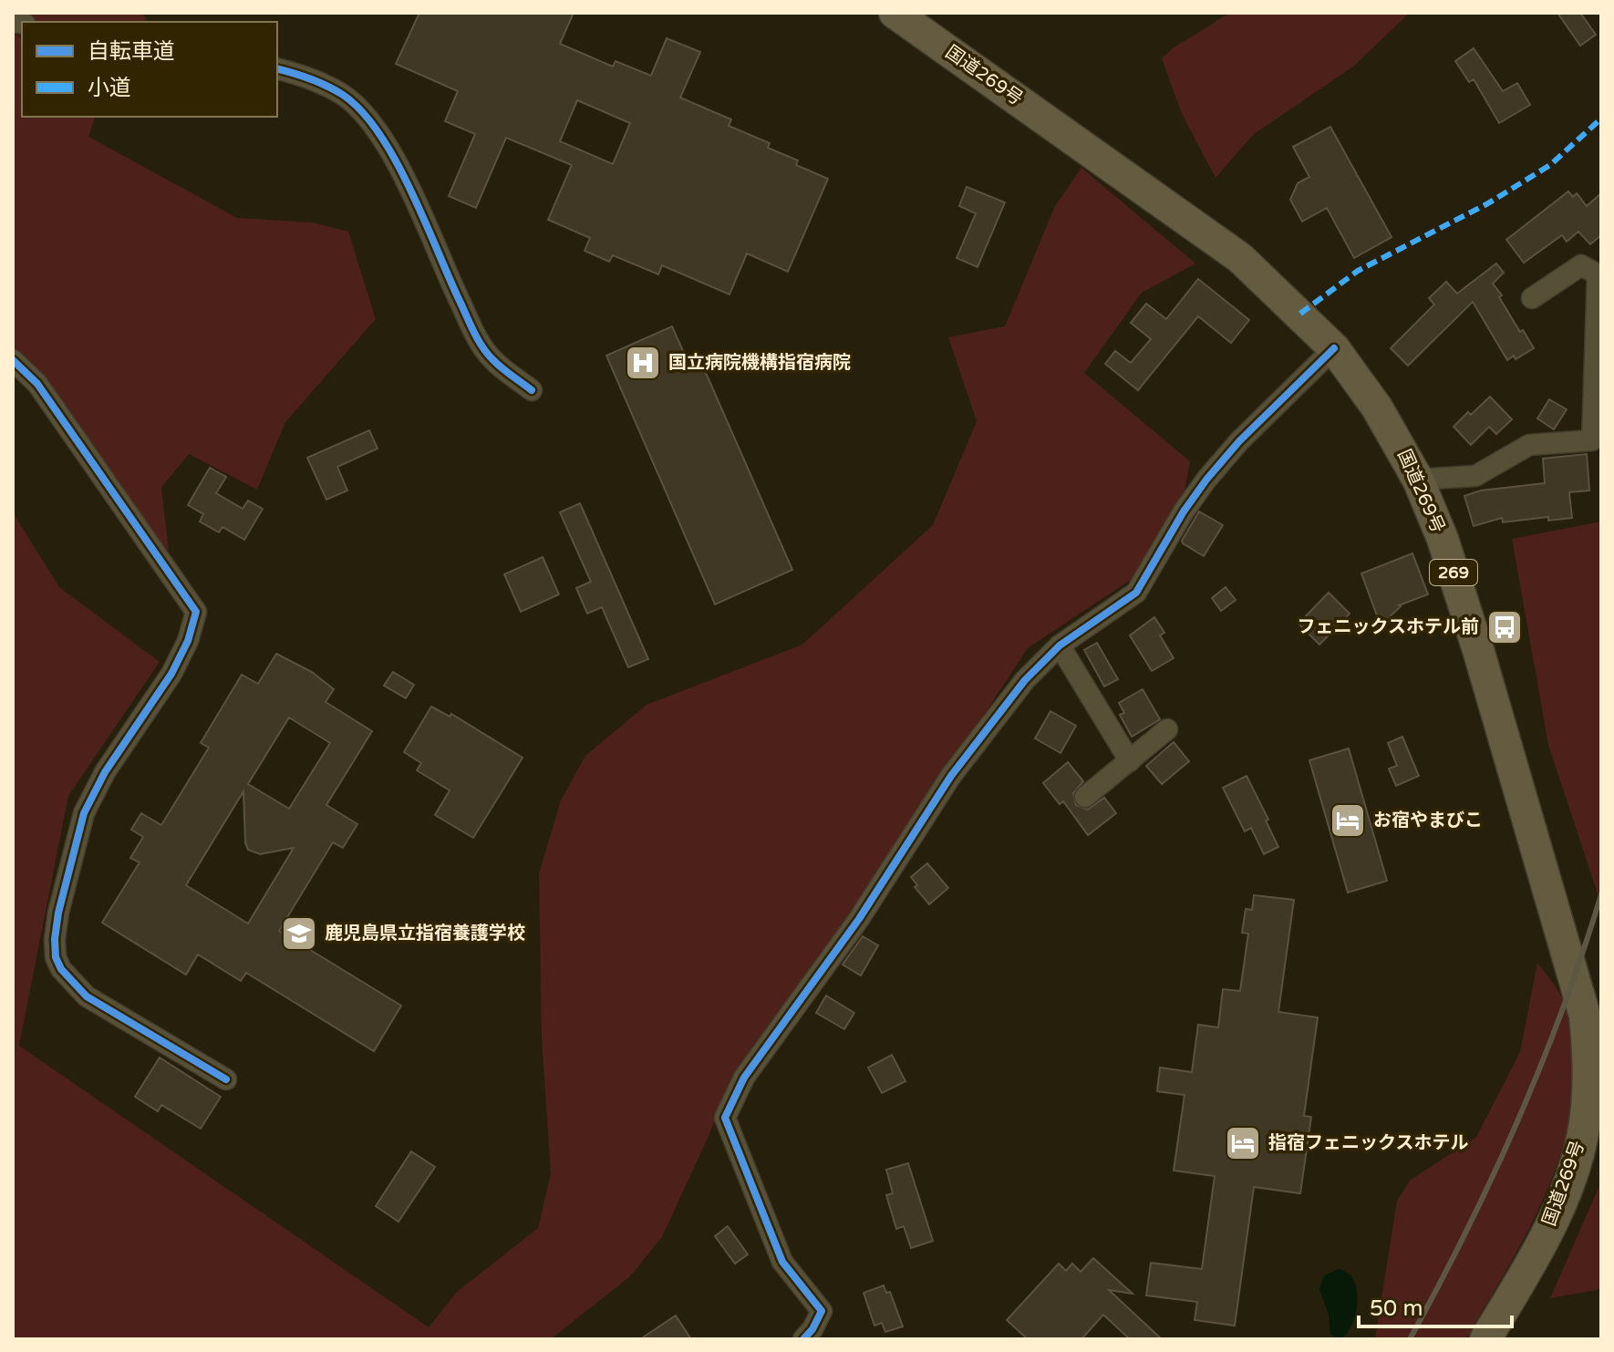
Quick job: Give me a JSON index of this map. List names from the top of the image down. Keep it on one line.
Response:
{"streets":{"highway":["国道269号","269"]},"places":{"hospital":["国立病院機構指宿病院"],"bus stop":["フェニックスホテル前"],"hotel":["お宿やまびこ","指宿フェニックスホテル"],"school or university":["鹿児島県立指宿養護学校"]},"legend":["自転車道","小道"],"scale_bar":"50 m"}
